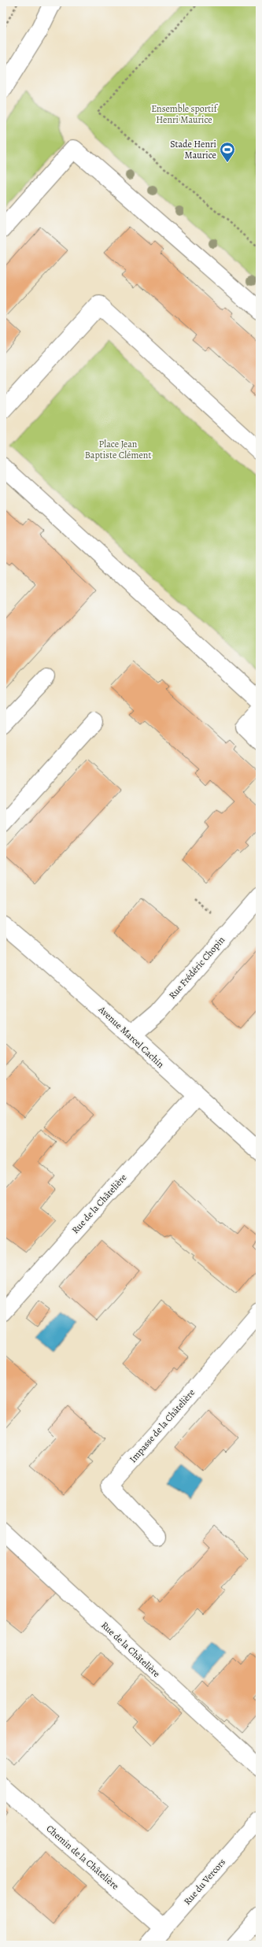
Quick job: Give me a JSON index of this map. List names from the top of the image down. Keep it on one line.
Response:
{"streets":{"street":["Rue Frédéric Chopin","Avenue Marcel Cachin","Rue de la Châtelière","Impasse de la Châtelière","Chemin de la Châtelière","Rue du Vercors"]},"crossings":[["Rue Frédéric Chopin","Avenue Marcel Cachin"],["Avenue Marcel Cachin","Rue de la Châtelière"],["Chemin de la Châtelière","Rue du Vercors"]],"parks":["Ensemble sportif Henri Maurice","Place Jean Baptiste Clément"],"places":{"sports":["Stade Henri Maurice"]}}
